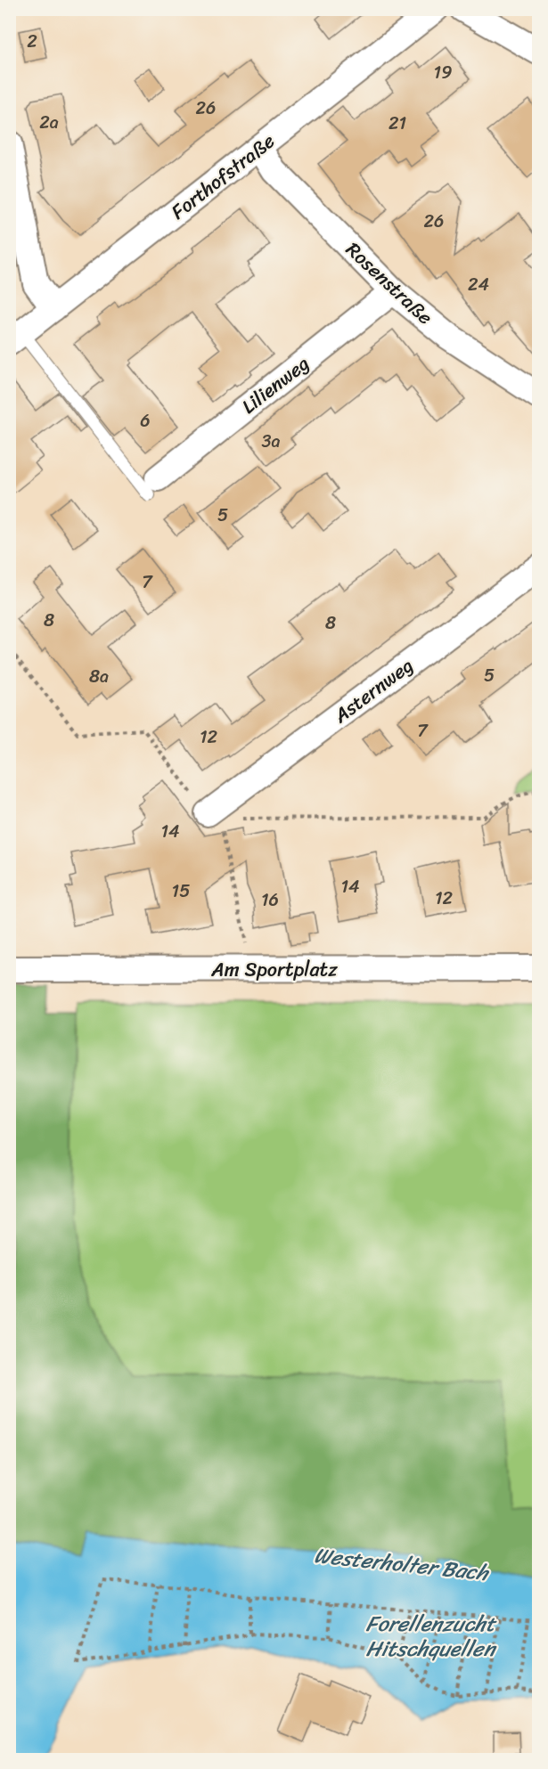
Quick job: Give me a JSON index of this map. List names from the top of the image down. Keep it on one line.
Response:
{"streets":{"street":["Forthofstraße","Rosenstraße","Lilienweg","Asternweg","Am Sportplatz"]},"crossings":[["Forthofstraße","Rosenstraße"],["Rosenstraße","Lilienweg"]],"water":["Westerholter Bach","Forellenzucht Hitschquellen"],"house_numbers":["2","19","26","2a","21","26","24","6","3a","5","7","8","8","5","8a","7","12","14","14","15","12","16"]}
